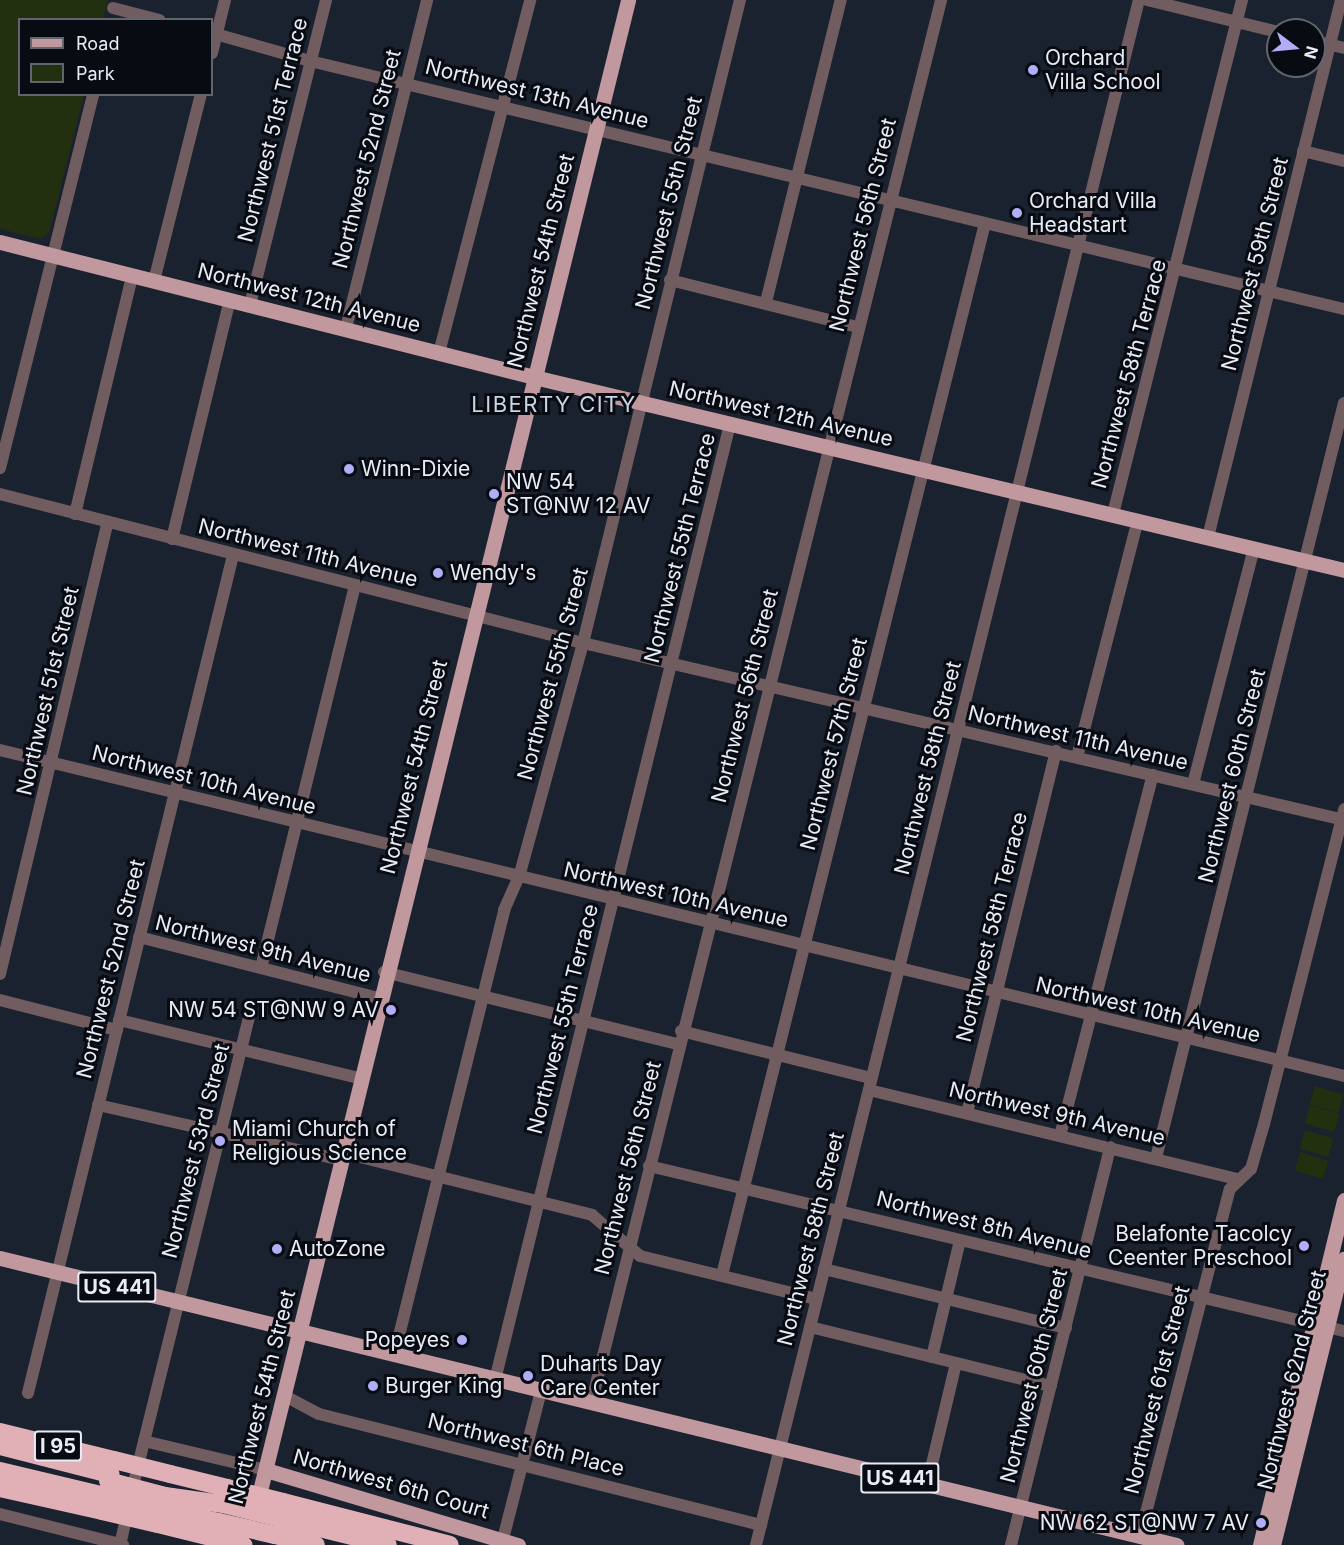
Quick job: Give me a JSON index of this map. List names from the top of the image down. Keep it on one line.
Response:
{"streets":{"highway":["I 95"],"main road":["Northwest 54th Street","Northwest 12th Avenue","US 441","Northwest 62nd Street","Northwest 6th Court"],"street":["Northwest 13th Avenue","Northwest 51st Terrace","Northwest 52nd Street","Northwest 55th Street","Northwest 56th Street","Northwest 59th Street","Northwest 58th Terrace","Northwest 55th Terrace","Northwest 11th Avenue","Northwest 51st Street","Northwest 57th Street","Northwest 58th Street","Northwest 60th Street","Northwest 10th Avenue","Northwest 9th Avenue","Northwest 53rd Street","Northwest 8th Avenue","Northwest 61st Street","Northwest 6th Place"]},"crossings":[["Northwest 13th Avenue","Northwest 51st Terrace"],["Northwest 13th Avenue","Northwest 52nd Street"],["Northwest 13th Avenue","Northwest 55th Street"],["Northwest 13th Avenue","Northwest 56th Street"],["Northwest 13th Avenue","Northwest 54th Street"],["Northwest 13th Avenue","Northwest 59th Street"],["Northwest 13th Avenue","Northwest 58th Terrace"],["Northwest 13th Avenue","Northwest 57th Street"],["Northwest 13th Avenue","Northwest 58th Street"],["Northwest 51st Terrace","Northwest 12th Avenue"],["Northwest 52nd Street","Northwest 12th Avenue"],["Northwest 52nd Street","Northwest 11th Avenue"],["Northwest 52nd Street","Northwest 10th Avenue"],["Northwest 52nd Street","Northwest 9th Avenue"],["Northwest 52nd Street","US 441"],["Northwest 55th Street","Northwest 12th Avenue"],["Northwest 55th Street","Northwest 11th Avenue"],["Northwest 55th Street","Northwest 10th Avenue"],["Northwest 55th Street","Northwest 9th Avenue"],["Northwest 55th Street","US 441"],["Northwest 56th Street","Northwest 12th Avenue"],["Northwest 56th Street","Northwest 11th Avenue"],["Northwest 56th Street","Northwest 10th Avenue"],["Northwest 56th Street","Northwest 9th Avenue"],["Northwest 56th Street","Northwest 8th Avenue"],["Northwest 56th Street","US 441"],["Northwest 54th Street","Northwest 12th Avenue"],["Northwest 54th Street","Northwest 11th Avenue"],["Northwest 54th Street","Northwest 10th Avenue"],["Northwest 54th Street","Northwest 9th Avenue"],["Northwest 54th Street","US 441"],["Northwest 54th Street","Northwest 6th Place"],["Northwest 54th Street","I 95"],["Northwest 54th Street","Northwest 6th Court"],["Northwest 59th Street","Northwest 12th Avenue"],["Northwest 12th Avenue","Northwest 58th Terrace"],["Northwest 12th Avenue","Northwest 55th Terrace"],["Northwest 12th Avenue","Northwest 57th Street"],["Northwest 12th Avenue","Northwest 58th Street"],["Northwest 12th Avenue","Northwest 60th Street"],["Northwest 58th Terrace","Northwest 11th Avenue"],["Northwest 58th Terrace","Northwest 10th Avenue"],["Northwest 58th Terrace","Northwest 9th Avenue"],["Northwest 55th Terrace","Northwest 11th Avenue"],["Northwest 55th Terrace","Northwest 10th Avenue"],["Northwest 55th Terrace","Northwest 9th Avenue"],["Northwest 55th Terrace","US 441"],["Northwest 11th Avenue","Northwest 51st Street"],["Northwest 11th Avenue","Northwest 57th Street"],["Northwest 11th Avenue","Northwest 58th Street"],["Northwest 11th Avenue","Northwest 60th Street"],["Northwest 11th Avenue","Northwest 61st Street"],["Northwest 51st Street","Northwest 10th Avenue"],["Northwest 57th Street","Northwest 10th Avenue"],["Northwest 57th Street","Northwest 9th Avenue"],["Northwest 57th Street","Northwest 8th Avenue"],["Northwest 58th Street","Northwest 10th Avenue"],["Northwest 58th Street","Northwest 9th Avenue"],["Northwest 58th Street","Northwest 8th Avenue"],["Northwest 58th Street","US 441"],["Northwest 58th Street","Northwest 6th Place"],["Northwest 60th Street","Northwest 10th Avenue"],["Northwest 60th Street","Northwest 9th Avenue"],["Northwest 60th Street","Northwest 8th Avenue"],["Northwest 60th Street","US 441"],["Northwest 10th Avenue","Northwest 61st Street"],["Northwest 9th Avenue","Northwest 61st Street"],["Northwest 53rd Street","US 441"],["Northwest 8th Avenue","Northwest 62nd Street"],["Northwest 8th Avenue","Northwest 61st Street"],["US 441","Northwest 61st Street"]],"districts":["LIBERTY CITY"],"places":["Orchard Villa School","Orchard Villa Headstart","Winn-Dixie","NW 54 ST@NW 12 AV","Wendy's","NW 54 ST@NW 9 AV","Miami Church of Religious Science","Belafonte Tacolcy Ceenter Preschool","AutoZone","Popeyes","Duharts Day Care Center","Burger King","NW 62 ST@NW 7 AV"],"legend":["Road","Park"],"north":"right"}
